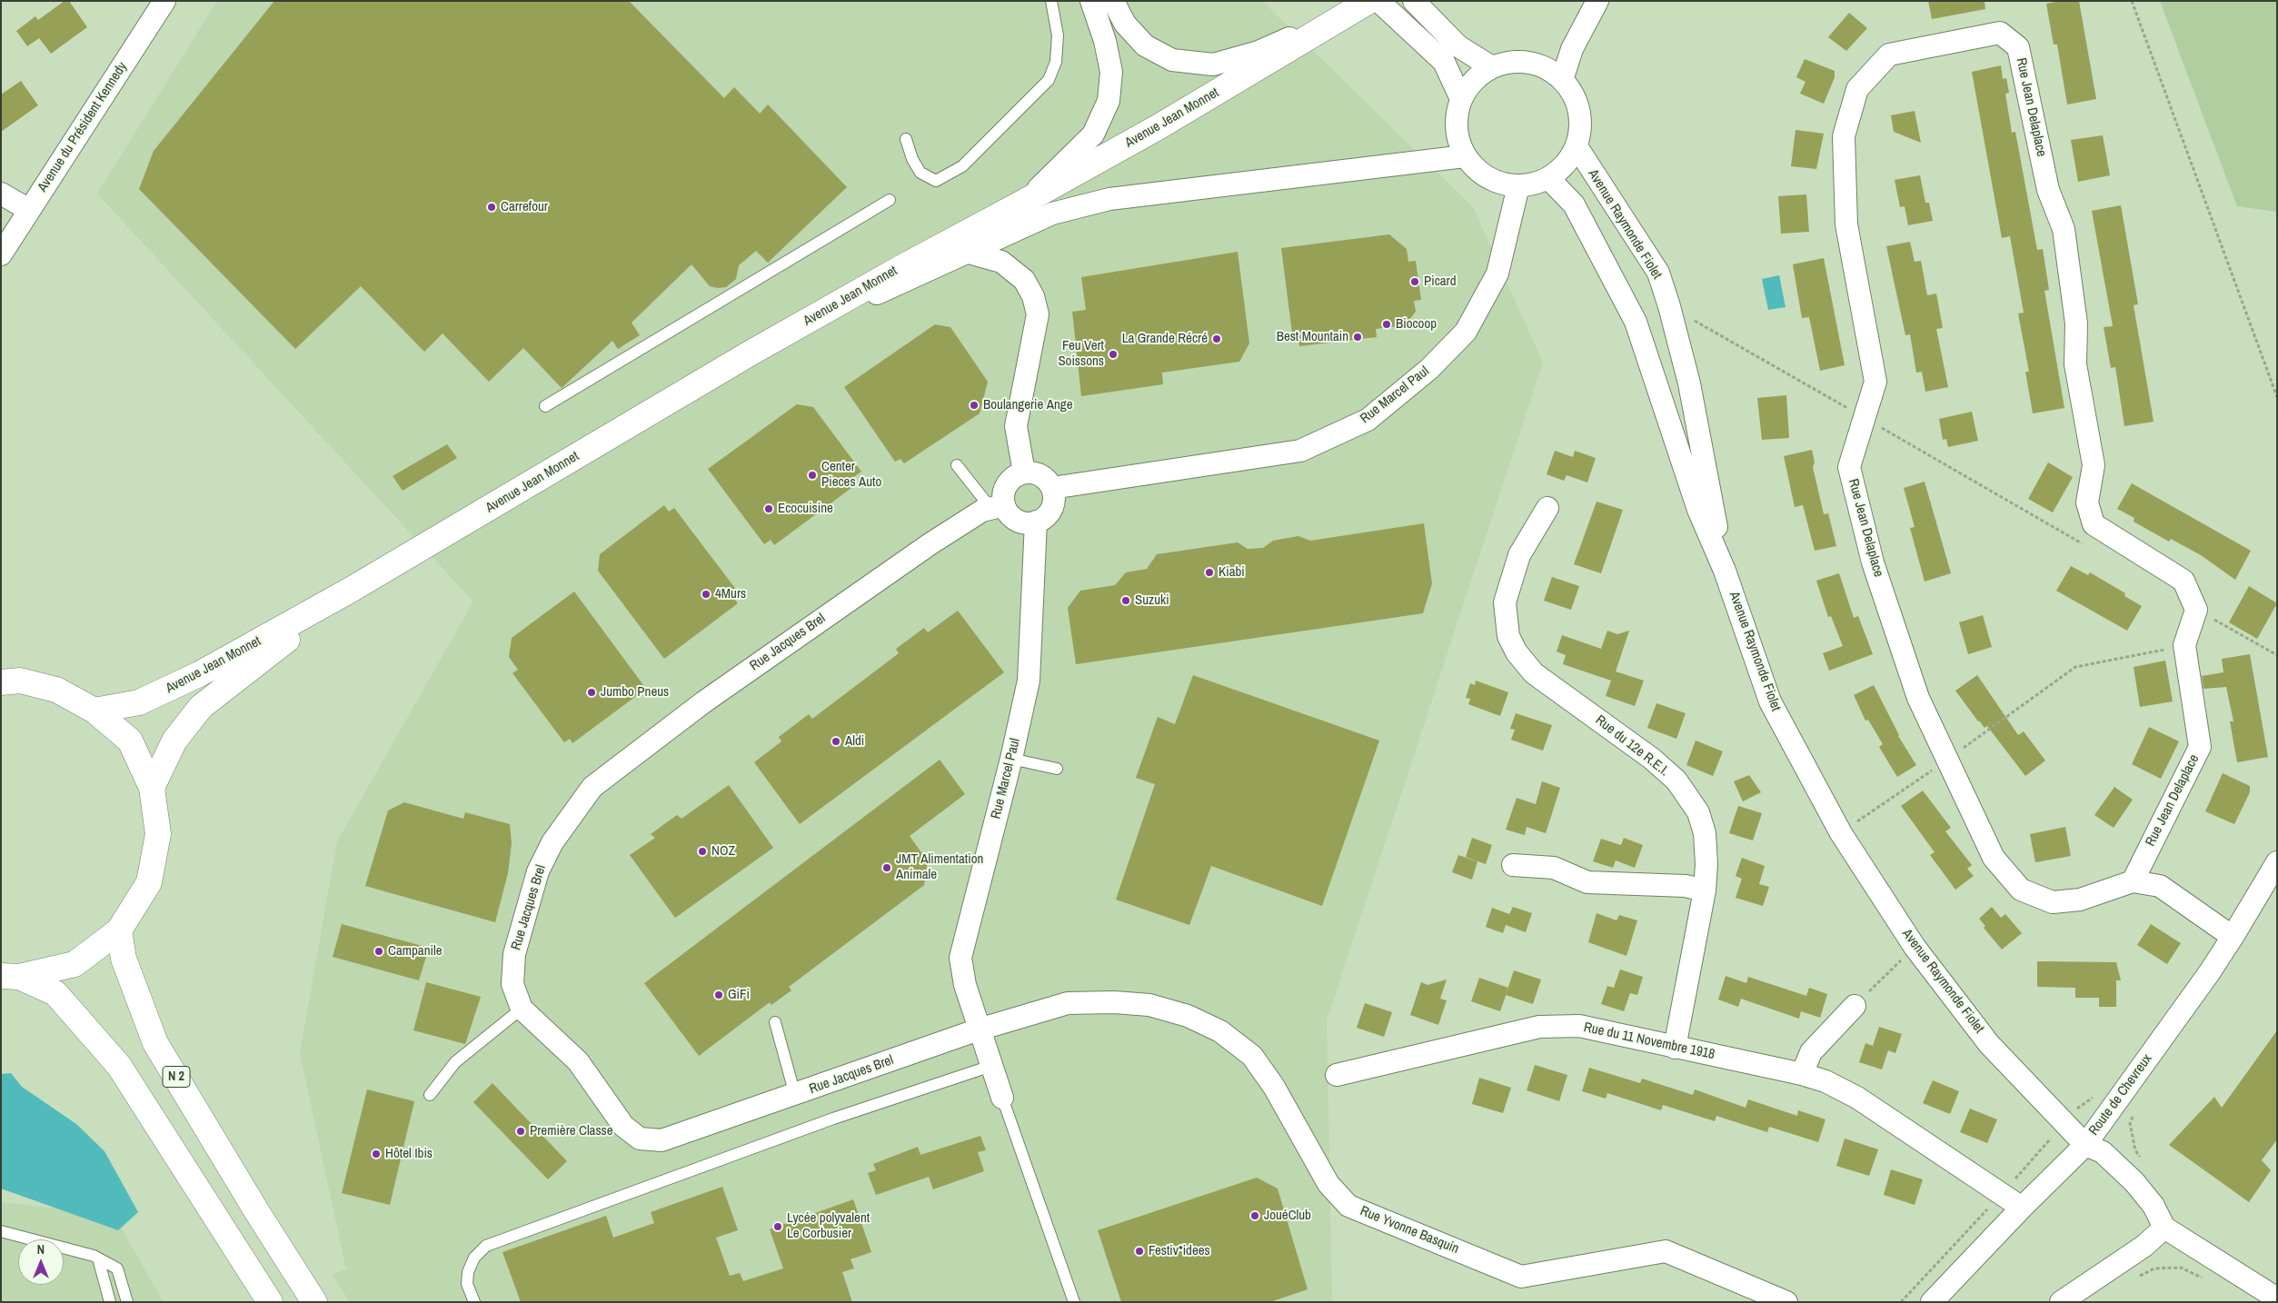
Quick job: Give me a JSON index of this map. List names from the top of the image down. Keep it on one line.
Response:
{"streets":{"main road":["Avenue Jean Monnet","N 2"],"street":["Rue Jean Delaplace","Avenue du Président Kennedy","Avenue Raymonde Fiolet","Rue Marcel Paul","Rue Jacques Brel","Rue du 12e R.E.I.","Rue du 11 Novembre 1918","Route de Chevreux","Rue Yvonne Basquin"]},"crossings":[["Rue Jean Delaplace","Route de Chevreux"],["Avenue Raymonde Fiolet","Rue Marcel Paul"],["Avenue Raymonde Fiolet","Route de Chevreux"],["Rue Marcel Paul","Rue Jacques Brel"],["Rue Marcel Paul","Rue Yvonne Basquin"],["Rue Jacques Brel","Rue Yvonne Basquin"],["Rue du 12e R.E.I.","Rue du 11 Novembre 1918"],["Rue du 11 Novembre 1918","Route de Chevreux"]],"places":["Carrefour","Picard","Biocoop","Best Mountain","La Grande Récré","Feu Vert Soissons","Boulangerie Ange","Center Pieces Auto","Ecocuisine","Kiabi","4Murs","Suzuki","Jumbo Pneus","Aldi","NOZ","JMT Alimentation Animale","Campanile","GiFi","Première Classe","Hôtel Ibis","JouéClub","Lycée polyvalent Le Corbusier","Festiv*idees"],"north":"top"}
